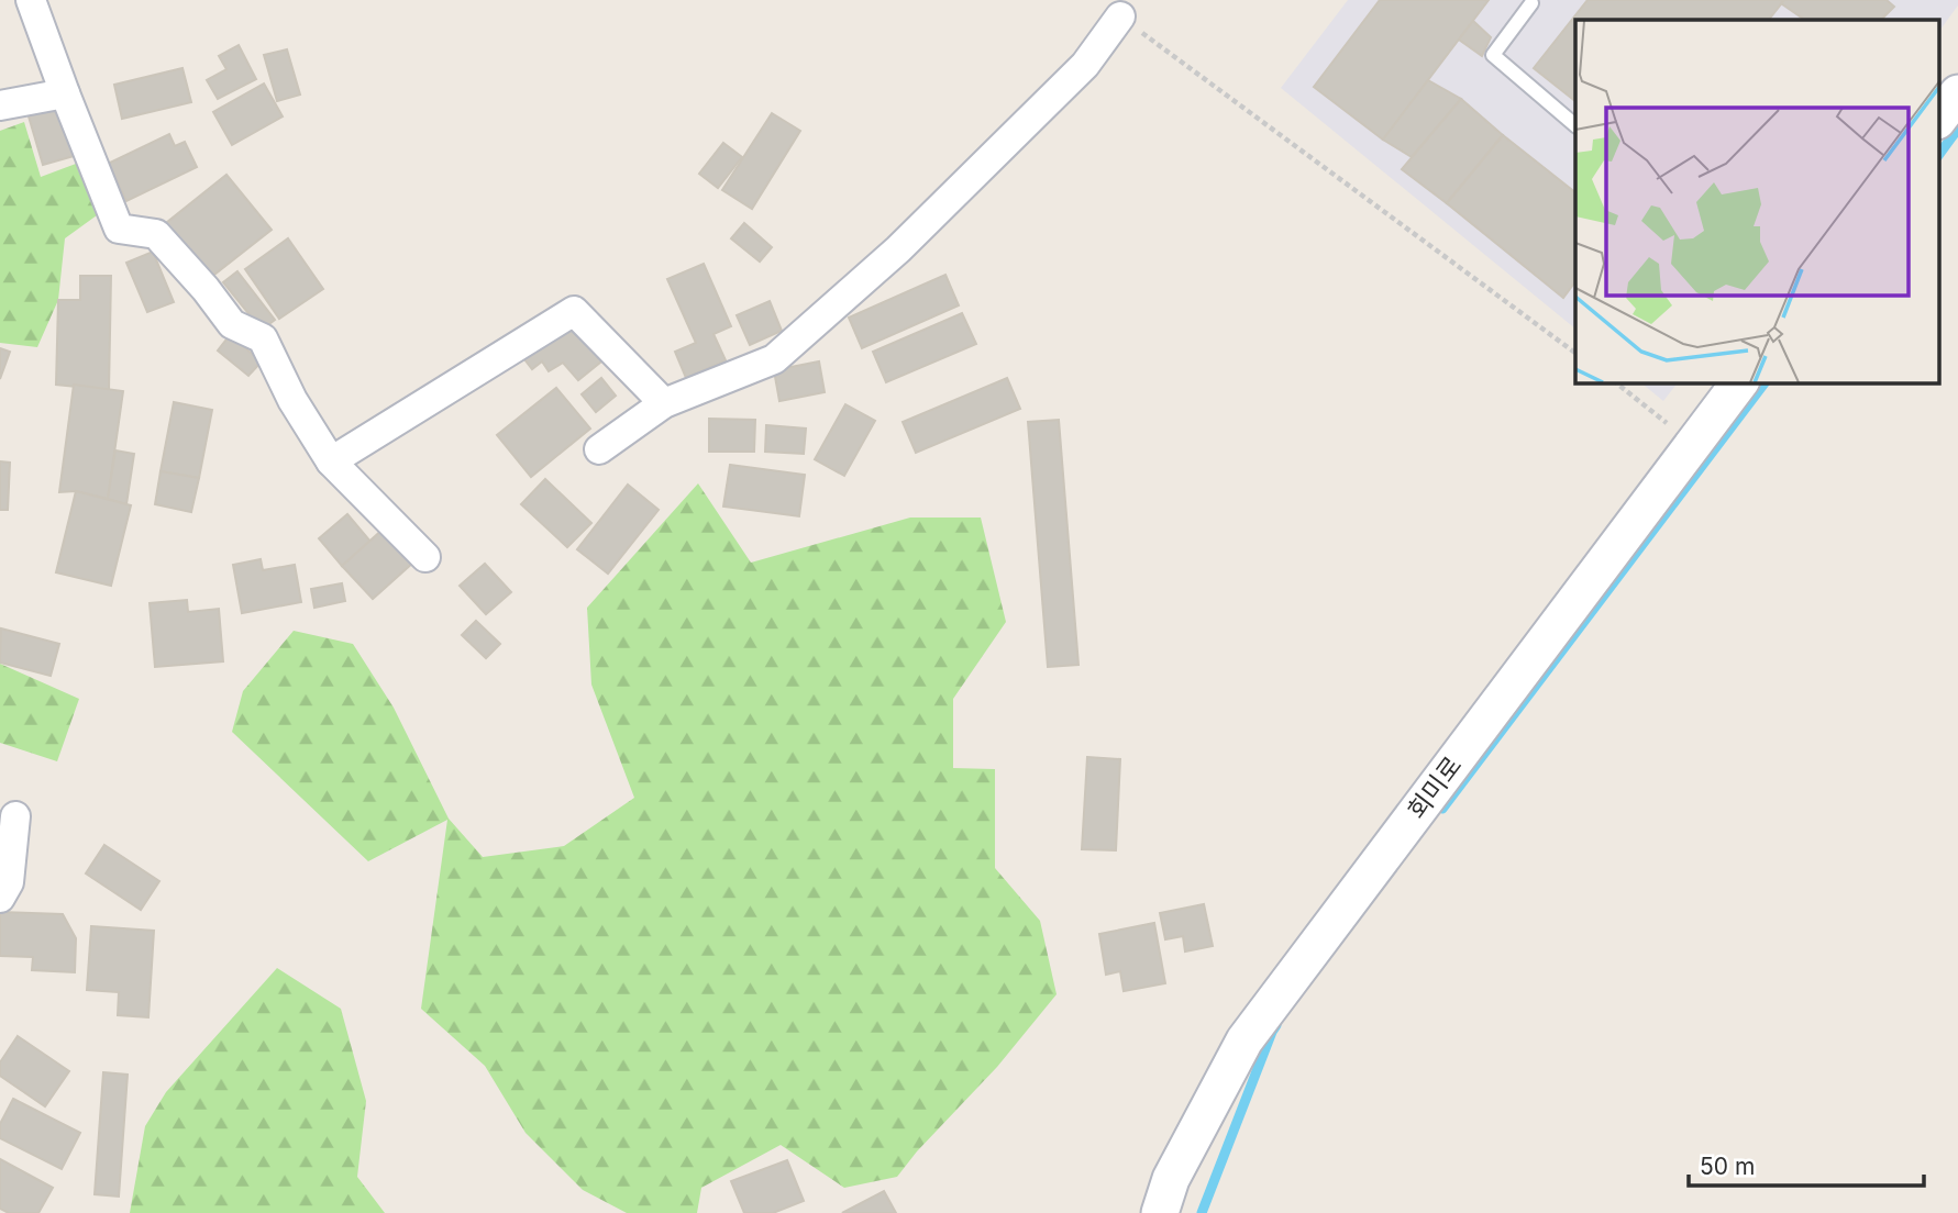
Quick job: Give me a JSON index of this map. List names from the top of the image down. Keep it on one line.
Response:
{"streets":{"street":["회미로"]},"scale_bar":"50 m"}
